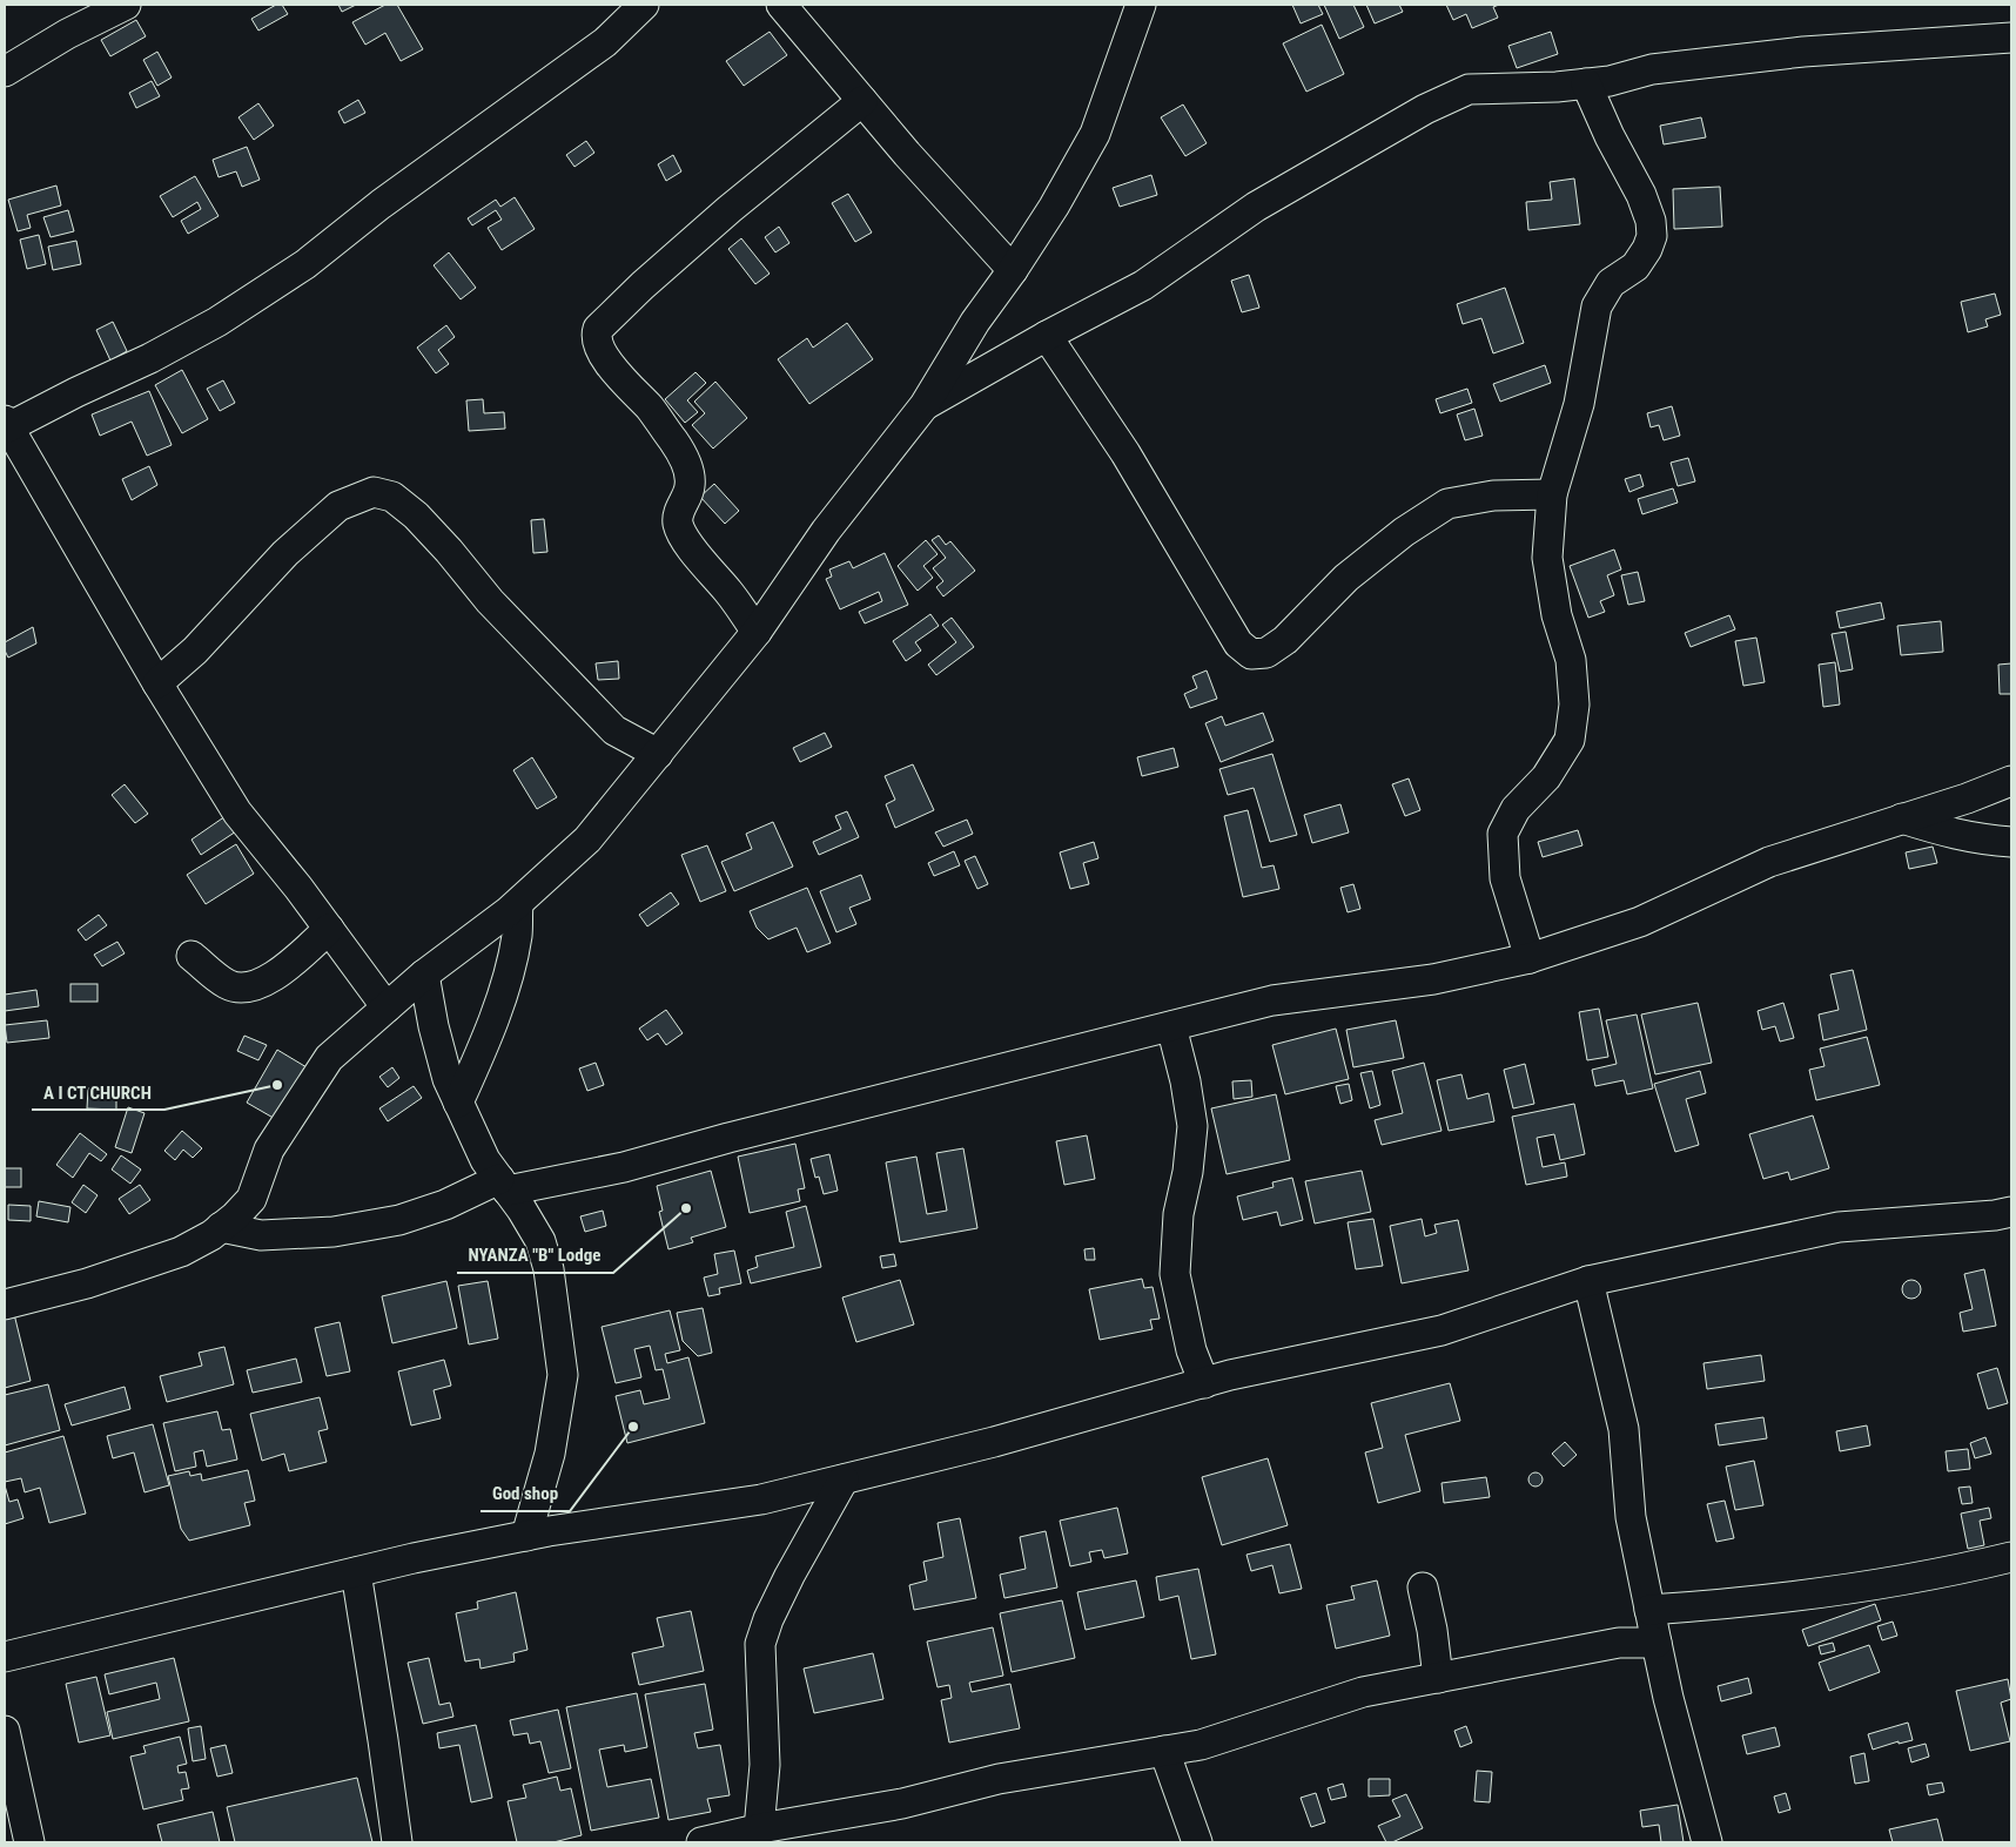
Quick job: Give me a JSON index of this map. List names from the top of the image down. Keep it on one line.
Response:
{"places":["A I CT CHURCH","NYANZA \"B\" Lodge","God shop"]}
